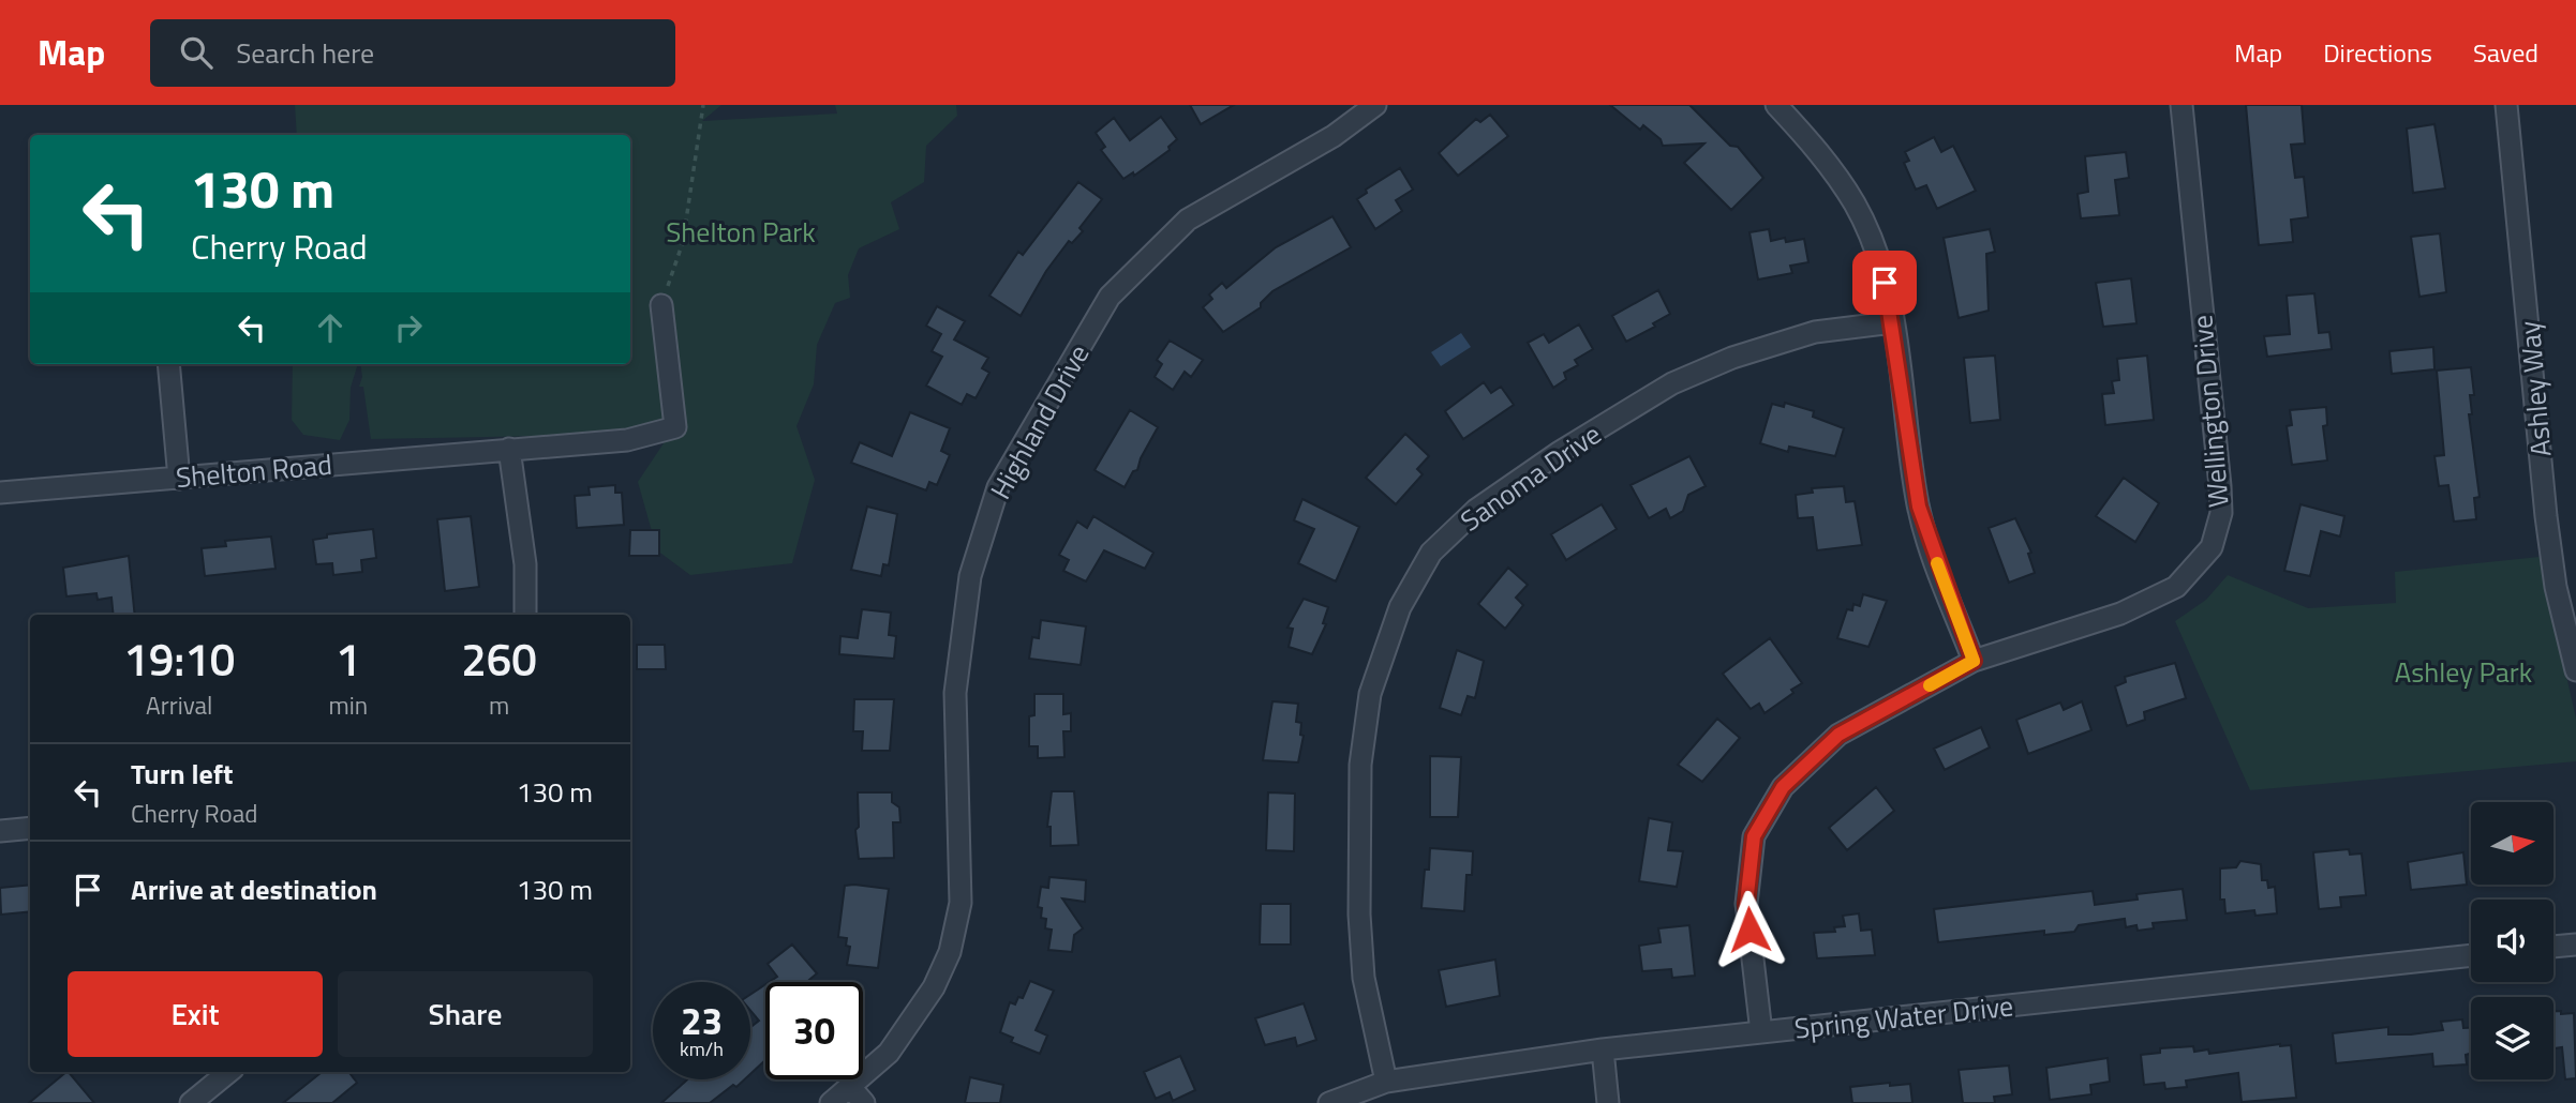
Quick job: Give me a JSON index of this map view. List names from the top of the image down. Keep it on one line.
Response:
{"streets":{"street":["Ashley Way","Wellington Drive","Highland Drive","Shelton Road","Sanoma Drive","Spring Water Drive"]},"crossings":[["Wellington Drive","Spring Water Drive"],["Sanoma Drive","Spring Water Drive"]],"parks":["Shelton Park","Ashley Park"],"north":"right","page":{"header":"Map","search":"Search here","nav":["Map","Directions","Saved"],"turn":["130 m","Cherry Road"],"eta":["19:10","Arrival","1","min","260","m"],"list":[{"name":"Turn left","note":"Cherry Road","value":"130 m"},{"name":"Arrive at destination","value":"130 m"}],"buttons":["Exit","Share"],"speed":"23 km/h","limit":"30"}}
